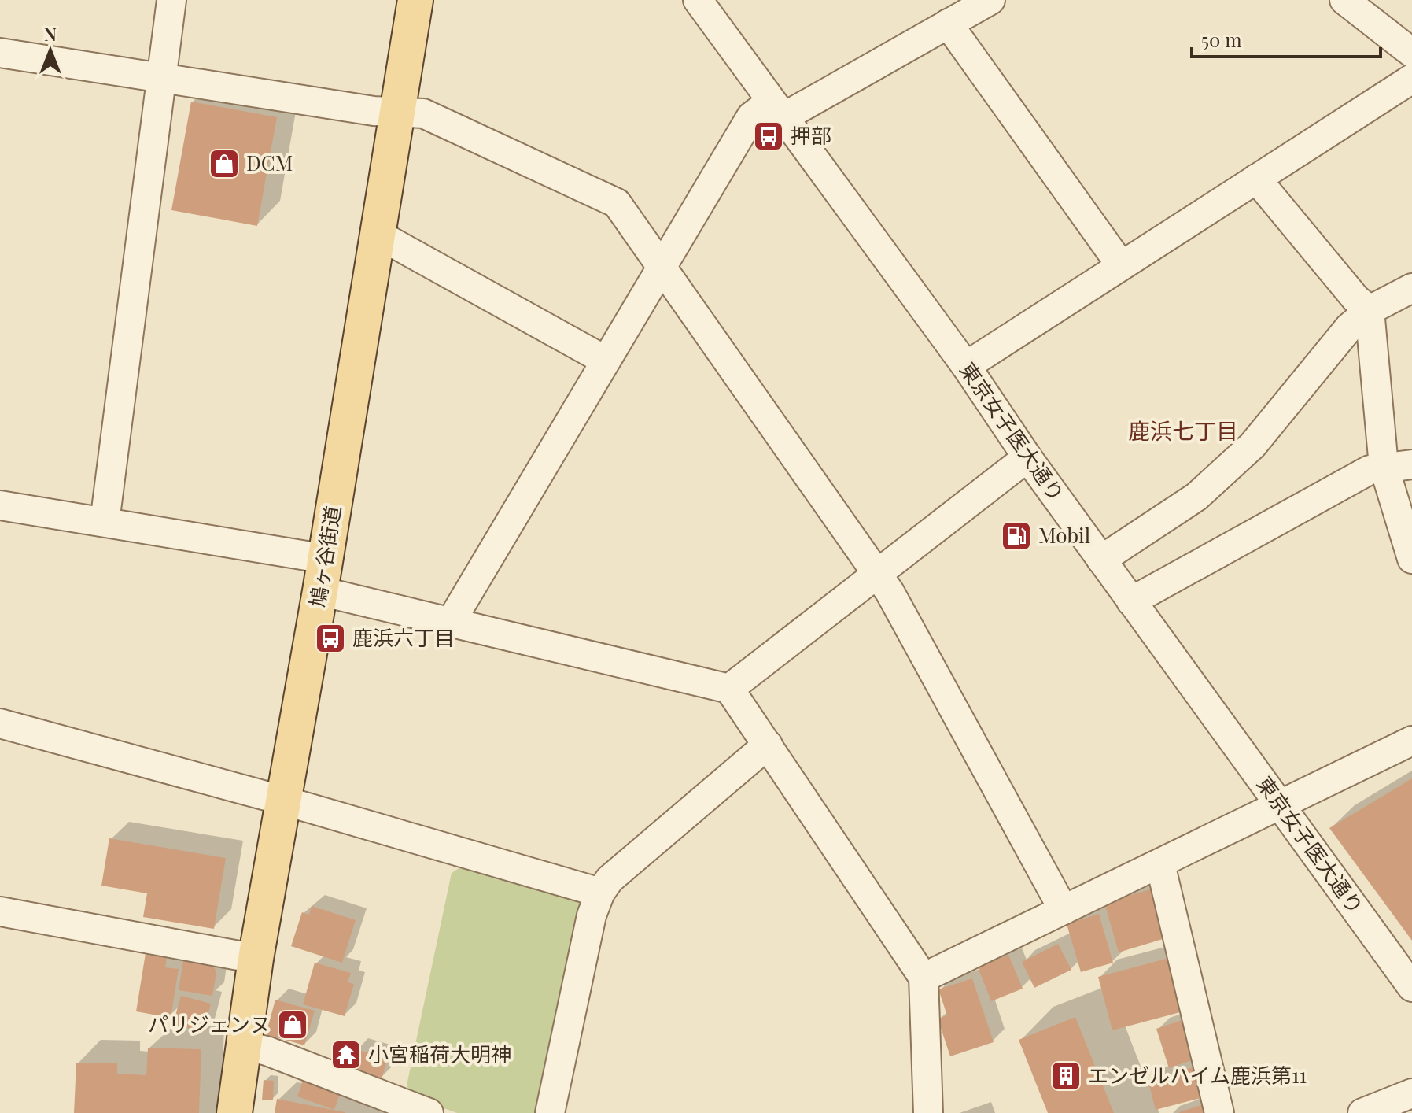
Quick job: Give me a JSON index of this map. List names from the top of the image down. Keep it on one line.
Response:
{"streets":{"main road":["鳩ヶ谷街道"],"street":["東京女子医大通り"]},"districts":["鹿浜七丁目"],"places":{"bus stop":["押部","鹿浜六丁目"],"shop":["DCM","パリジェンヌ"],"fuel station":["Mobil"],"temple":["小宮稲荷大明神"],"building":["エンゼルハイム鹿浜第11"]},"scale_bar":"50 m","north":"top"}
